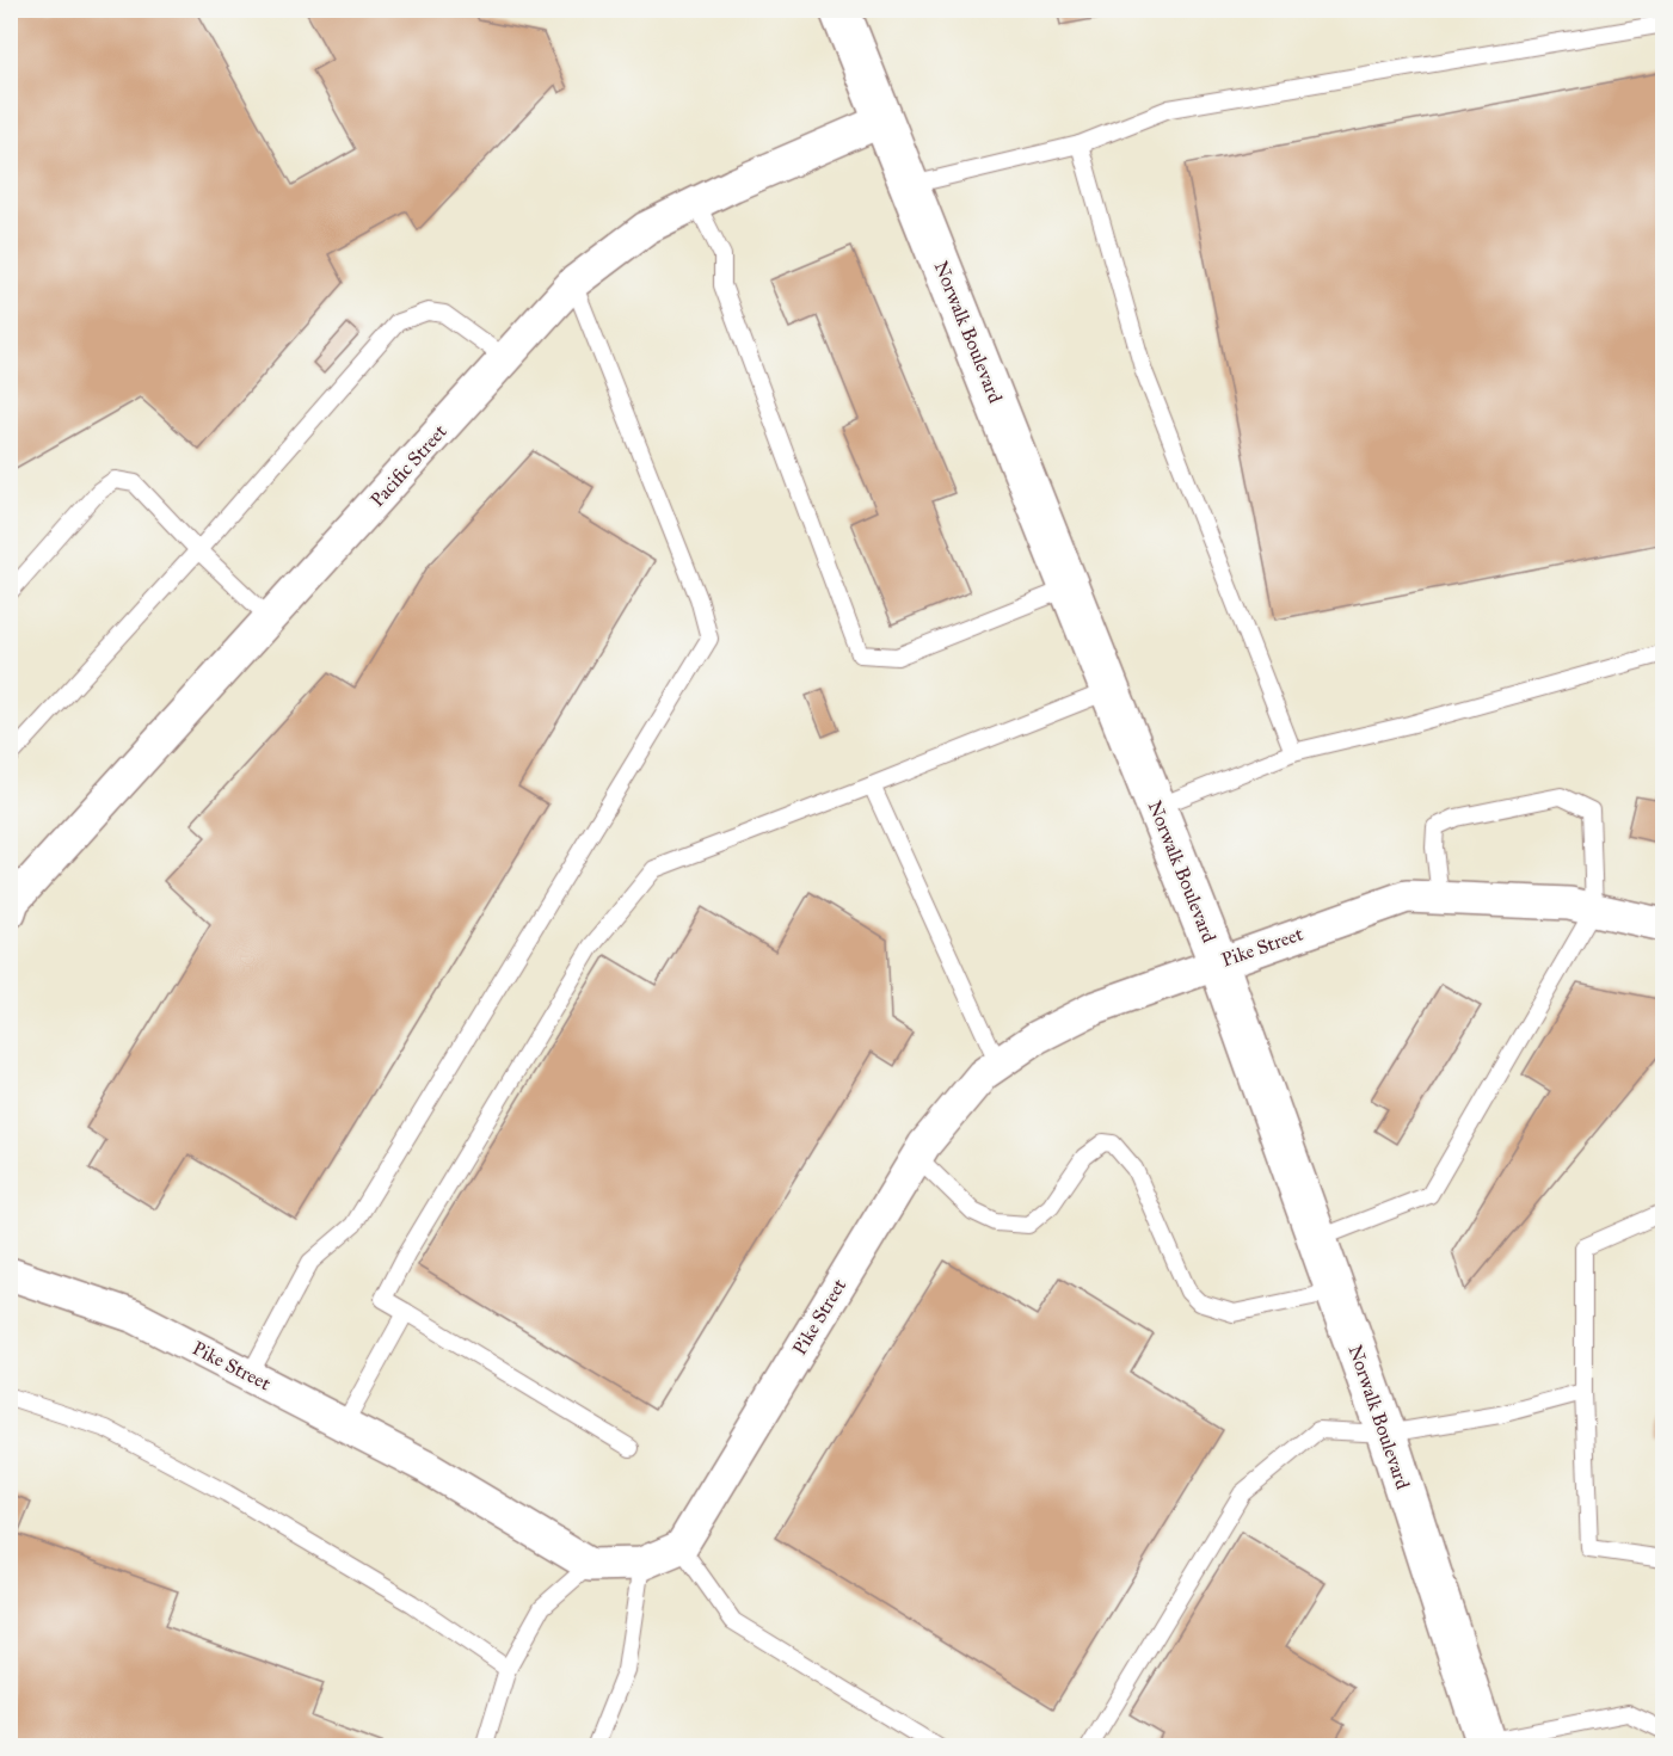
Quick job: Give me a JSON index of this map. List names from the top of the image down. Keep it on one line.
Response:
{"streets":{"main road":["Norwalk Boulevard"],"street":["Pacific Street","Pike Street"]},"crossings":[["Norwalk Boulevard","Pacific Street"],["Norwalk Boulevard","Pike Street"]]}
